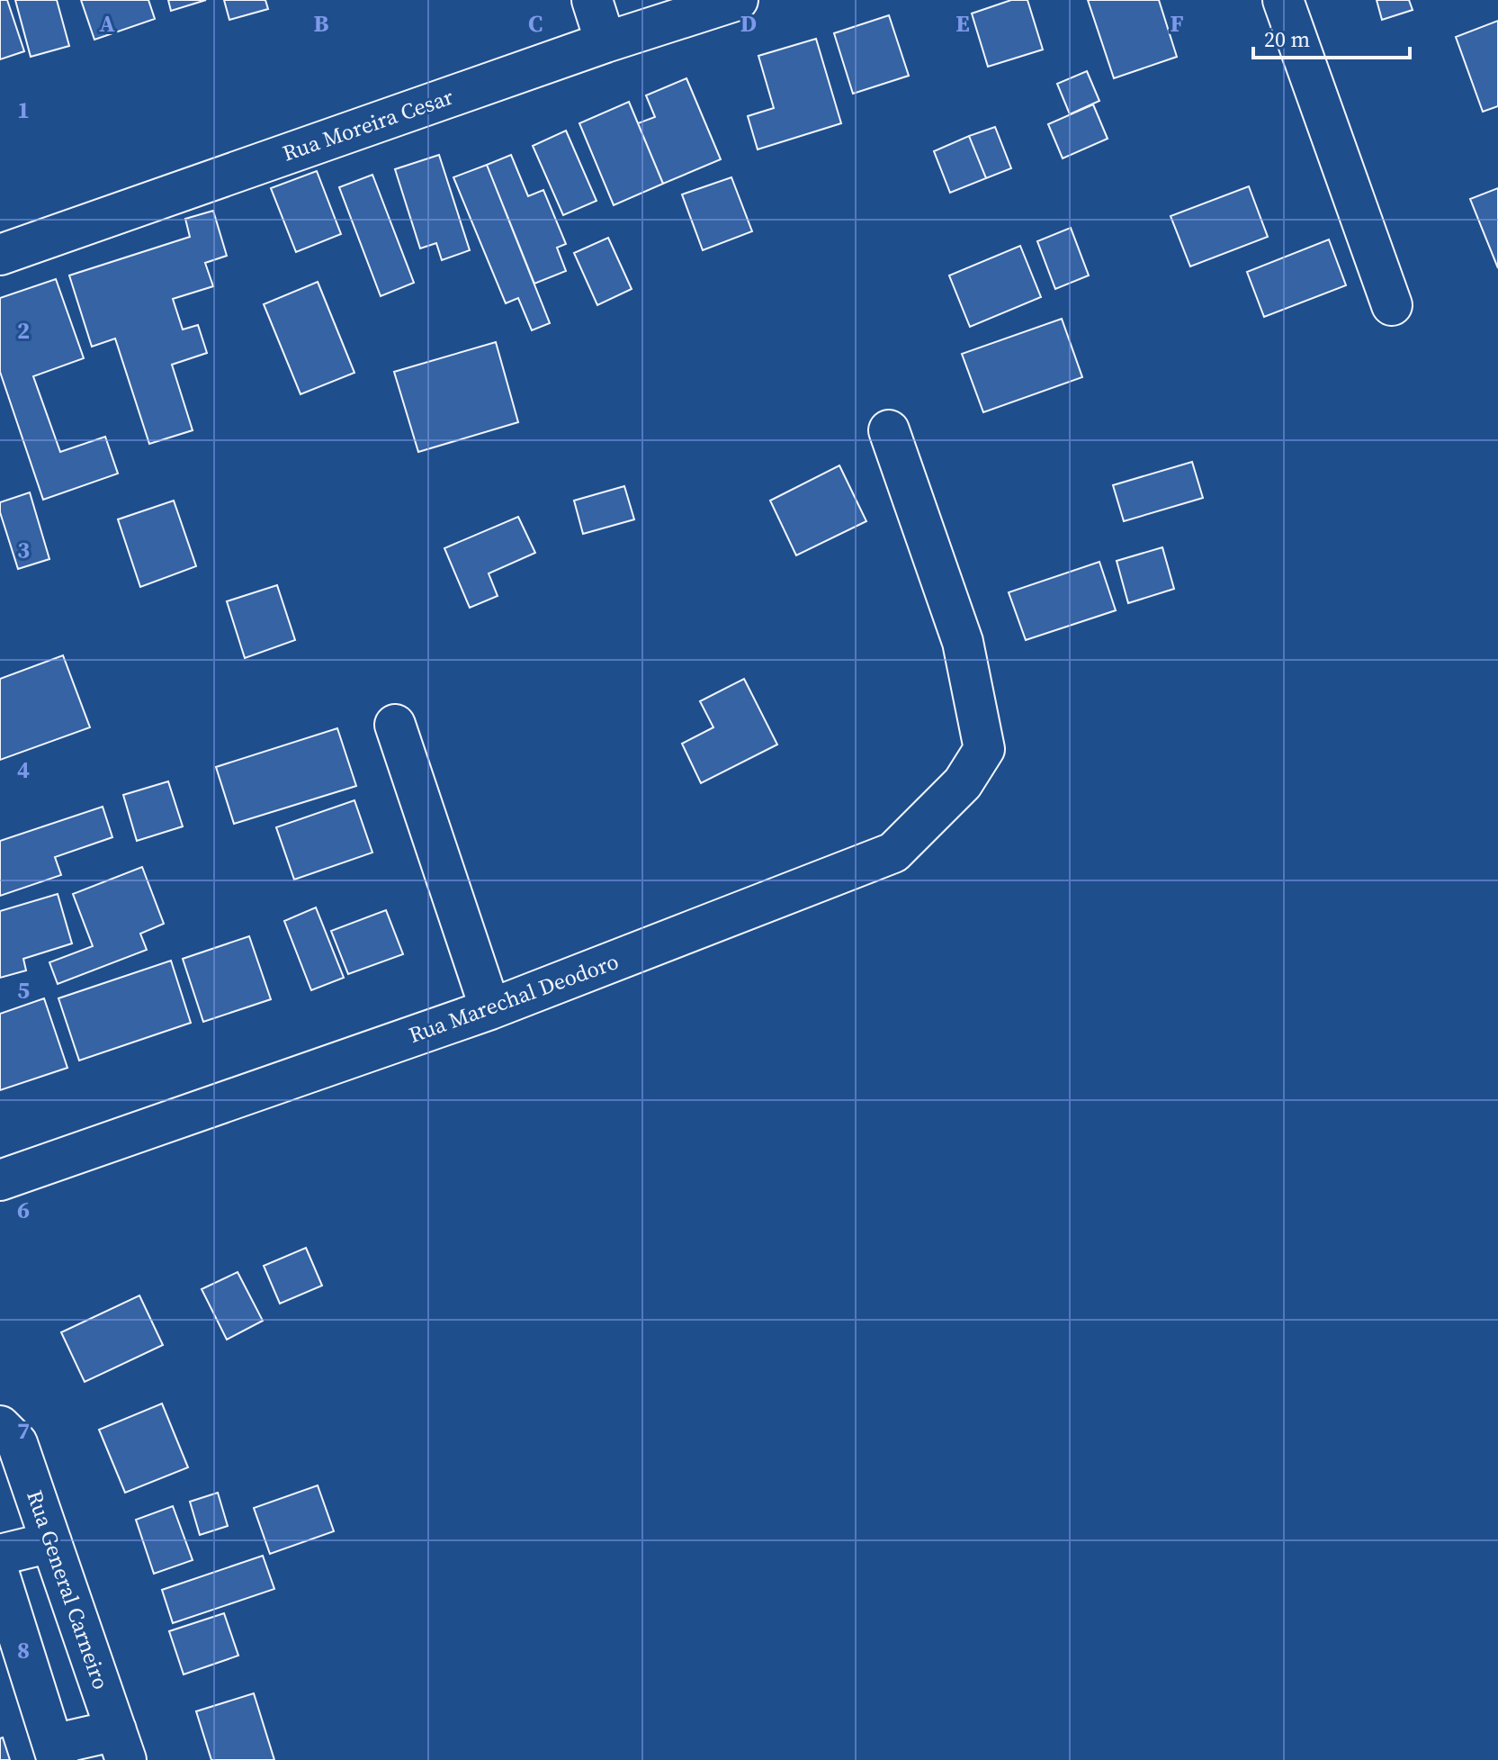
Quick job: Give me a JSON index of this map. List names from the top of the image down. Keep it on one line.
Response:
{"streets":{"street":["Rua Moreira Cesar","Rua Marechal Deodoro","Rua General Carneiro"]},"scale_bar":"20 m","grid":{"columns":["A","B","C","D","E","F"],"rows":["1","2","3","4","5","6","7","8"]}}
